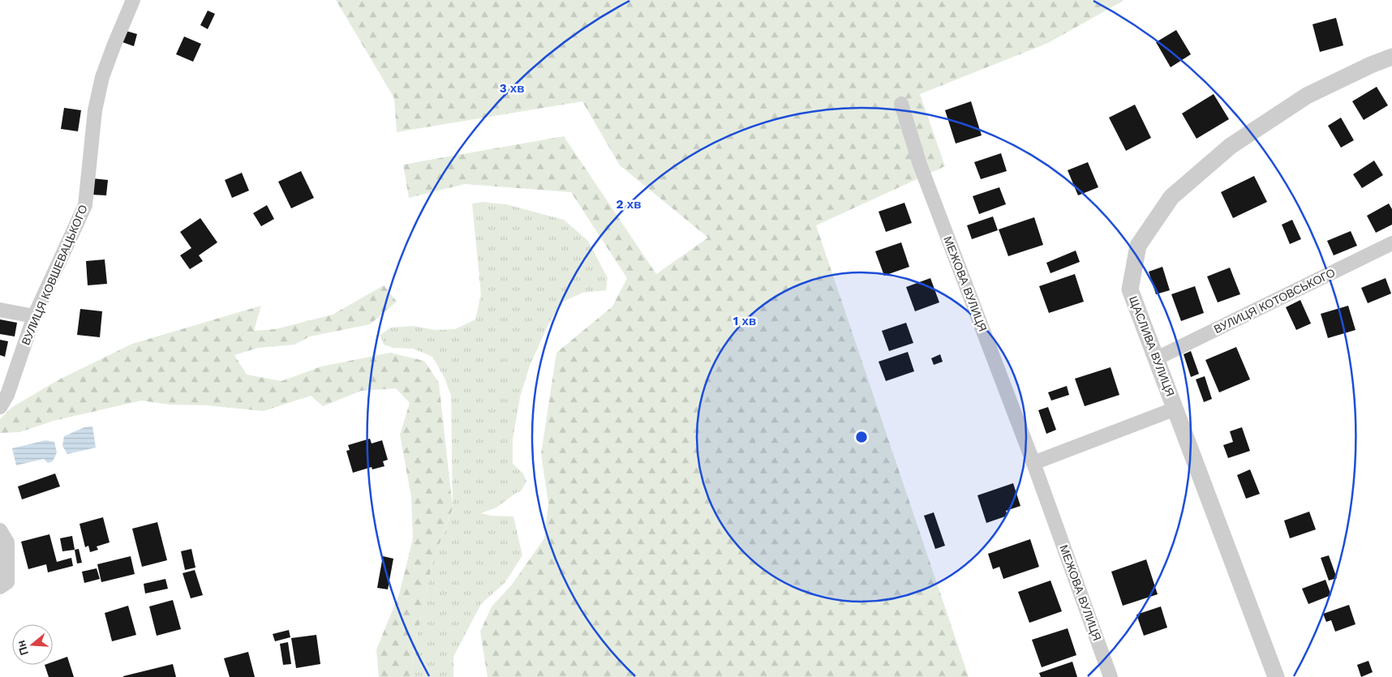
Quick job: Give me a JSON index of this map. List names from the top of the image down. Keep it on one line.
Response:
{"streets":{"street":["ВУЛИЦЯ КОВШЕВАЦЬКОГО","МЕЖОВА ВУЛИЦЯ","ВУЛИЦЯ КОТОВСЬКОГО","ЩАСЛИВА ВУЛИЦЯ"]},"crossings":[["ВУЛИЦЯ КОТОВСЬКОГО","ЩАСЛИВА ВУЛИЦЯ"]],"north":"left","rings":["3 хв","2 хв","1 хв"]}
